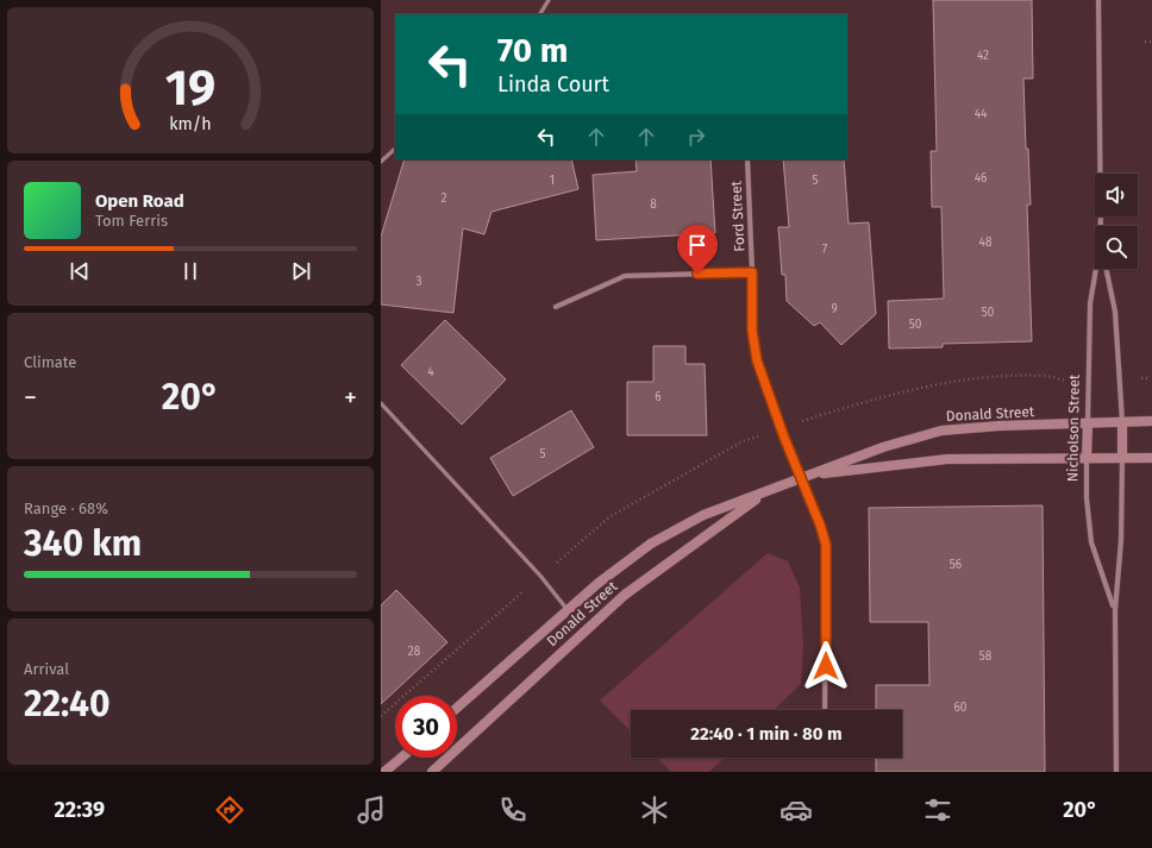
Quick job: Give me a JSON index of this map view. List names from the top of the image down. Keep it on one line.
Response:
{"streets":{"street":["Ford Street","Donald Street","Nicholson Street"]},"crossings":[["Ford Street","Donald Street"],["Donald Street","Nicholson Street"]],"house_numbers":["42","44","46","1","5","2","8","48","7","3","9","50","50","4","6","5","56","28","58","60"],"page":{"turn":["70 m","Linda Court"],"song":["Open Road","Tom Ferris"],"tile":["Climate",["Range · 68%","340 km"],["Arrival","22:40"]],"heat":["−","20°","+"],"limit":"30","trip":"22:40 · 1 min · 80 m","tabs":["22:39","20°"],"gauge":["19","km/h"]}}
